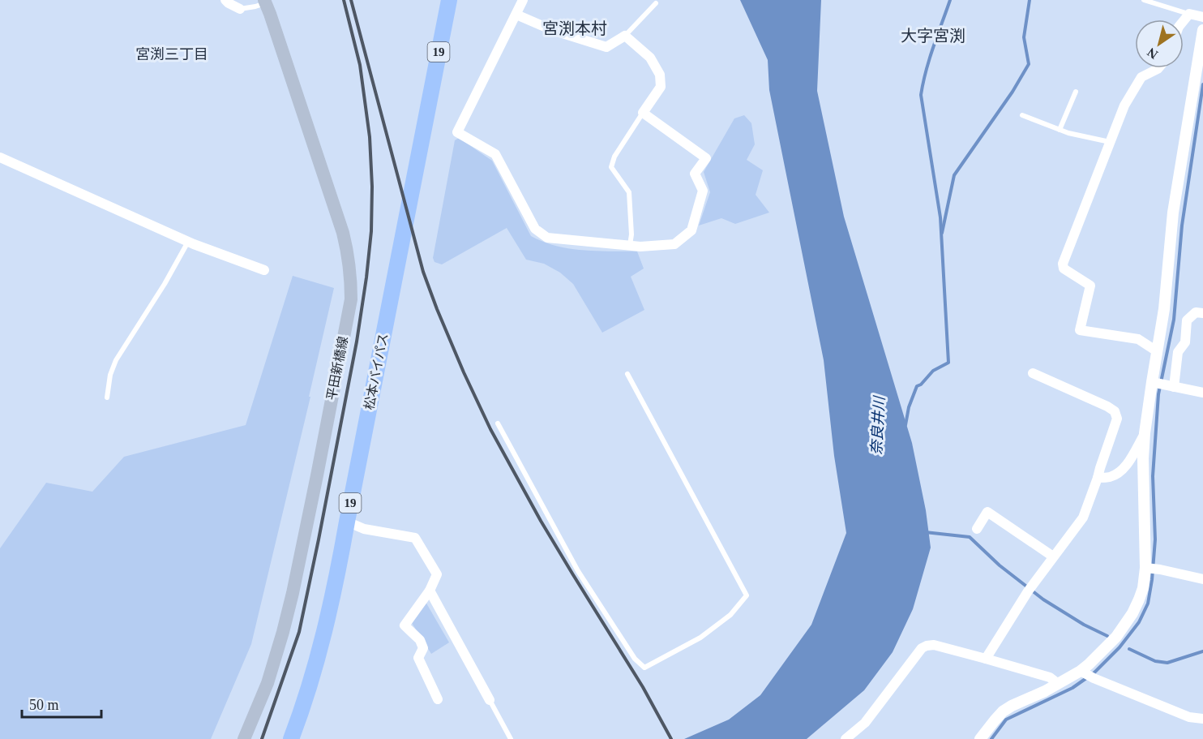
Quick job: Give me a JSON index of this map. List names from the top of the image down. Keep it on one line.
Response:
{"streets":{"highway":["19","松本バイパス"],"main road":["平田新橋線"]},"districts":["宮渕本村","大字宮渕","宮渕三丁目"],"water":["奈良井川"],"scale_bar":"50 m","north":"bottom left"}
